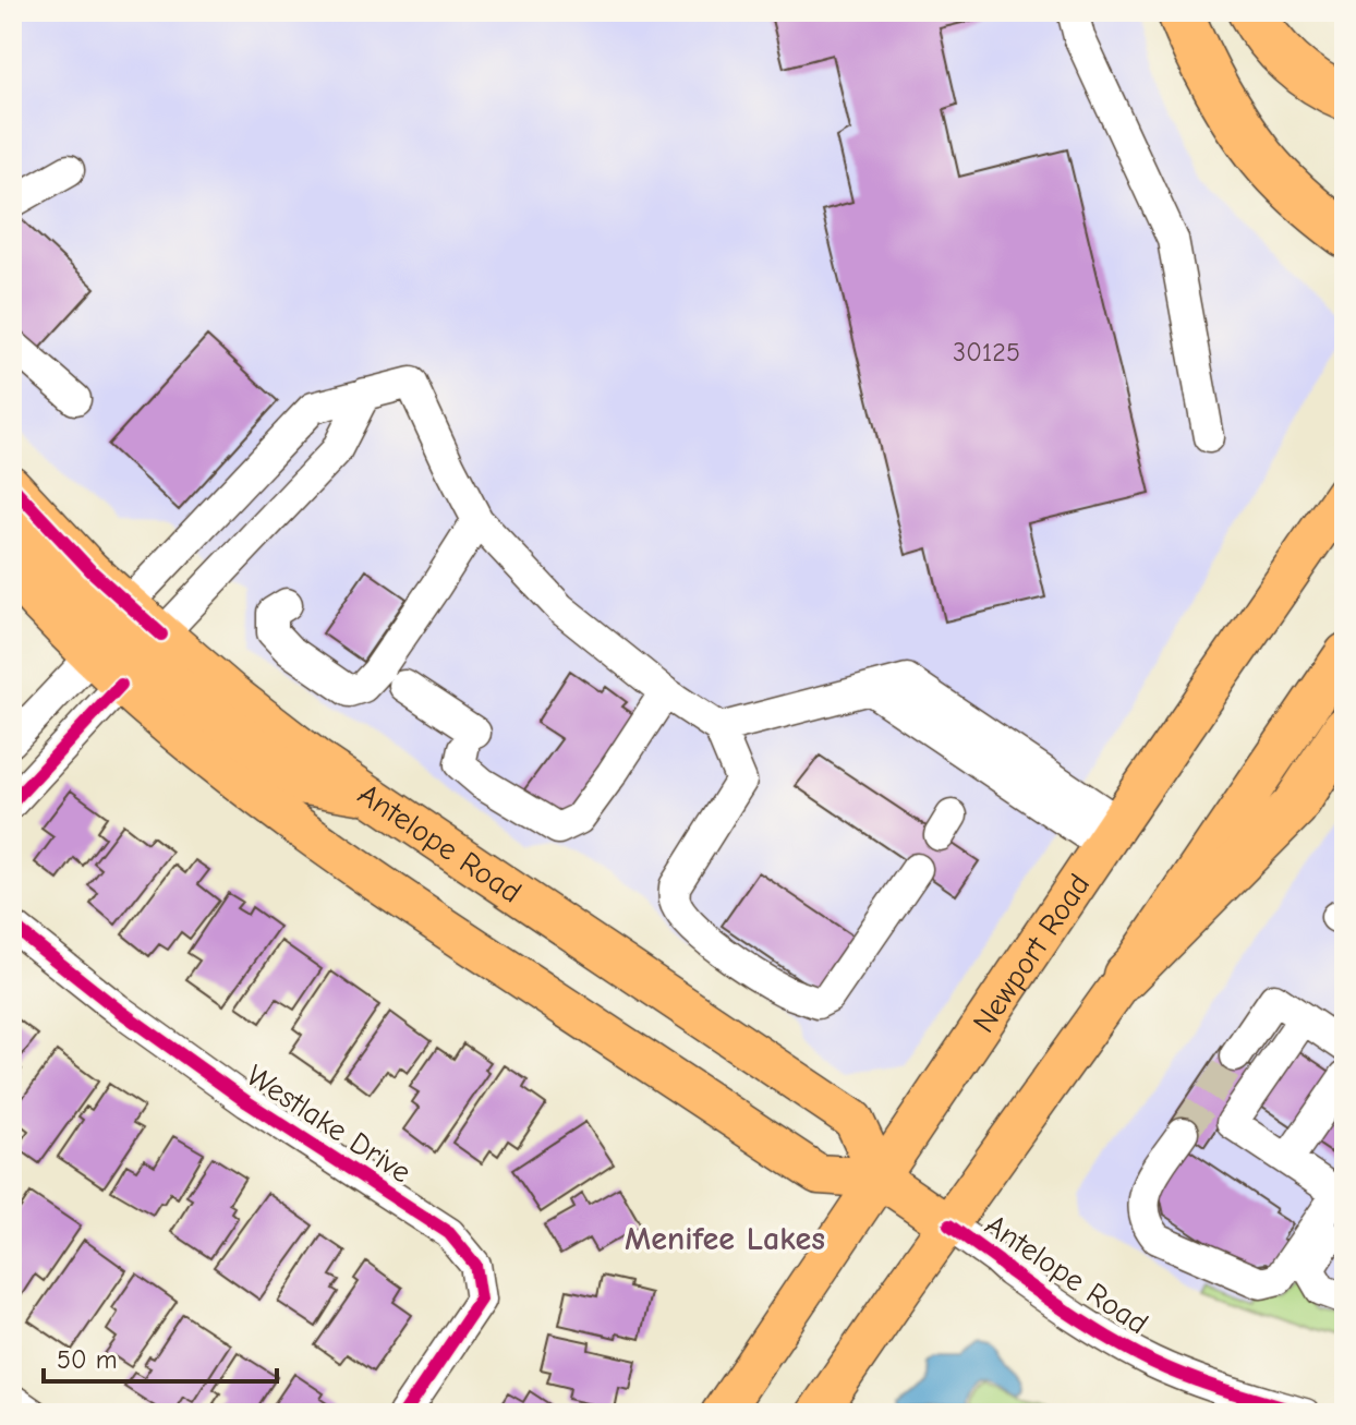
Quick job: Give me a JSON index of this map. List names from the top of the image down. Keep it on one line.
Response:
{"streets":{"main road":["Antelope Road","Newport Road"],"street":["Westlake Drive"]},"crossings":[["Antelope Road","Newport Road"]],"districts":["Menifee Lakes"],"house_numbers":["30125"],"scale_bar":"50 m"}
